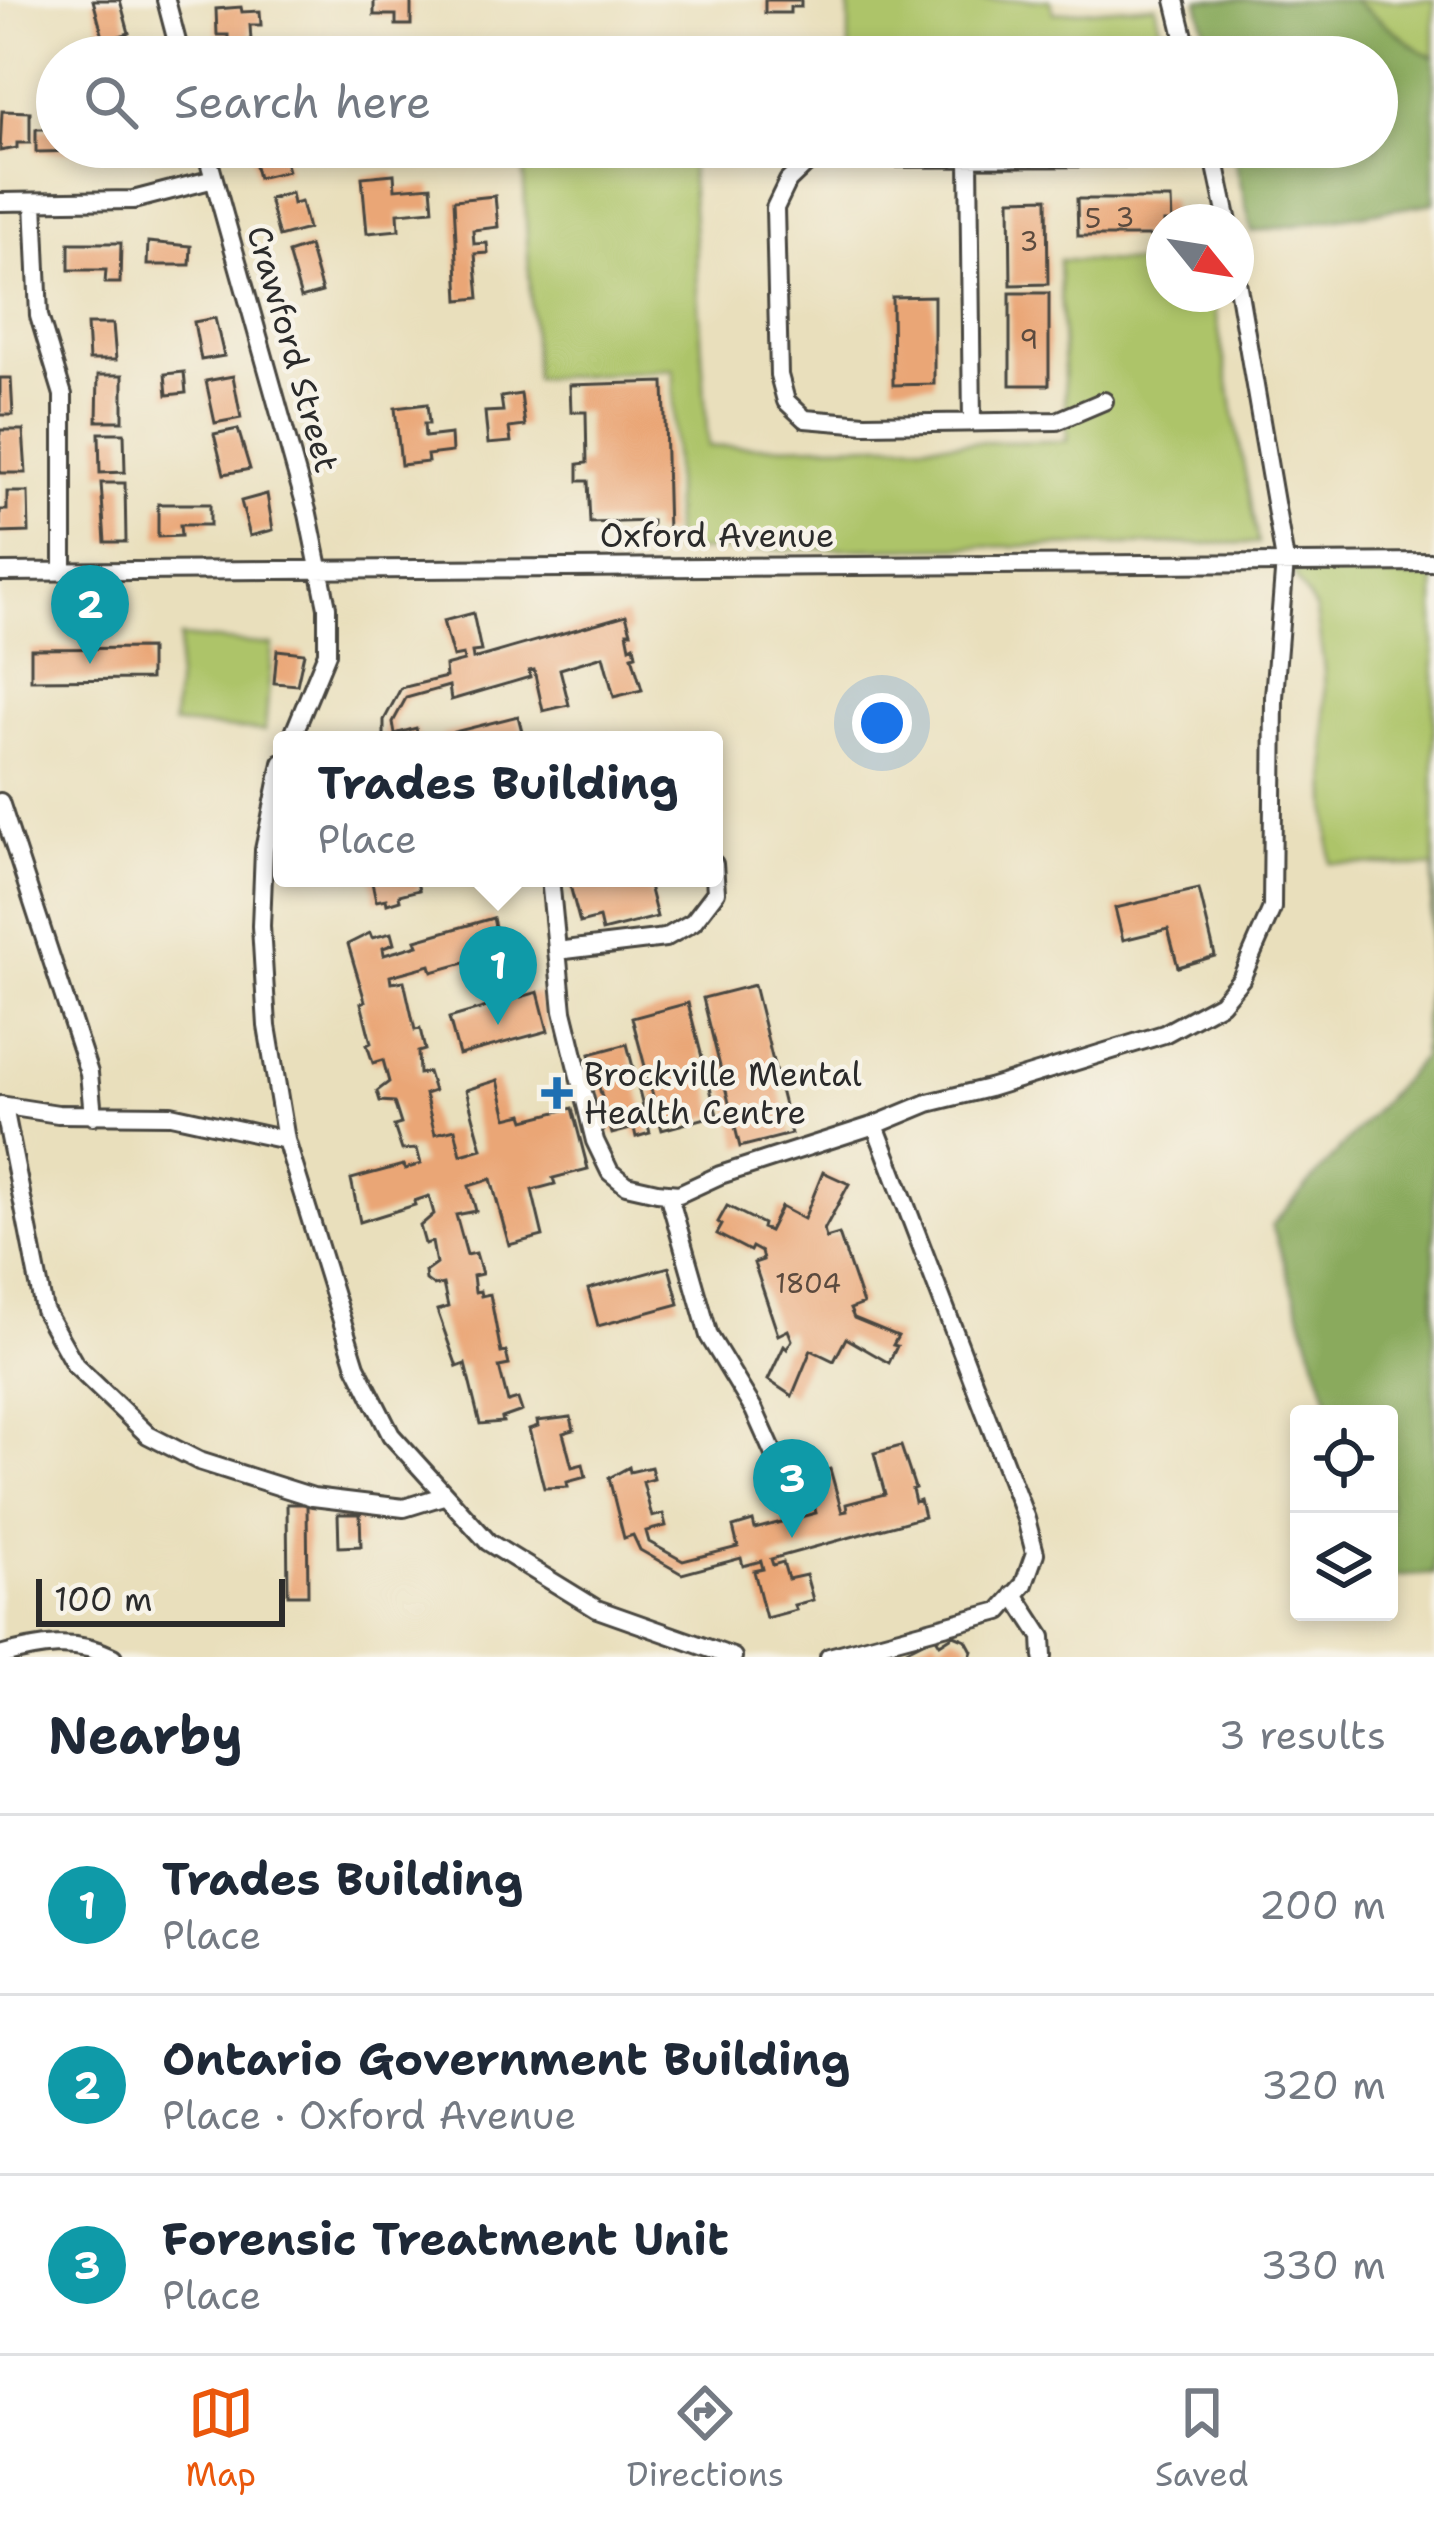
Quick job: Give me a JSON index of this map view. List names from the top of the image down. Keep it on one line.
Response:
{"streets":{"street":["Crawford Street","Oxford Avenue"]},"crossings":[["Crawford Street","Oxford Avenue"]],"places":{"health":["Brockville Mental Health Centre"]},"house_numbers":["3","5","3","9","1804"],"scale_bar":"100 m","north":"bottom right","page":{"search":"Search here","pins":["2","1","3"],"popup":["Trades Building","Place"],"scale":"100 m","heading":["Nearby","3 results"],"list":[{"mark":"1","name":"Trades Building","note":"Place","value":"200 m"},{"mark":"2","name":"Ontario Government Building","note":"Place · Oxford Avenue","value":"320 m"},{"mark":"3","name":"Forensic Treatment Unit","note":"Place","value":"330 m"}],"nav":["Map","Directions","Saved"]}}
